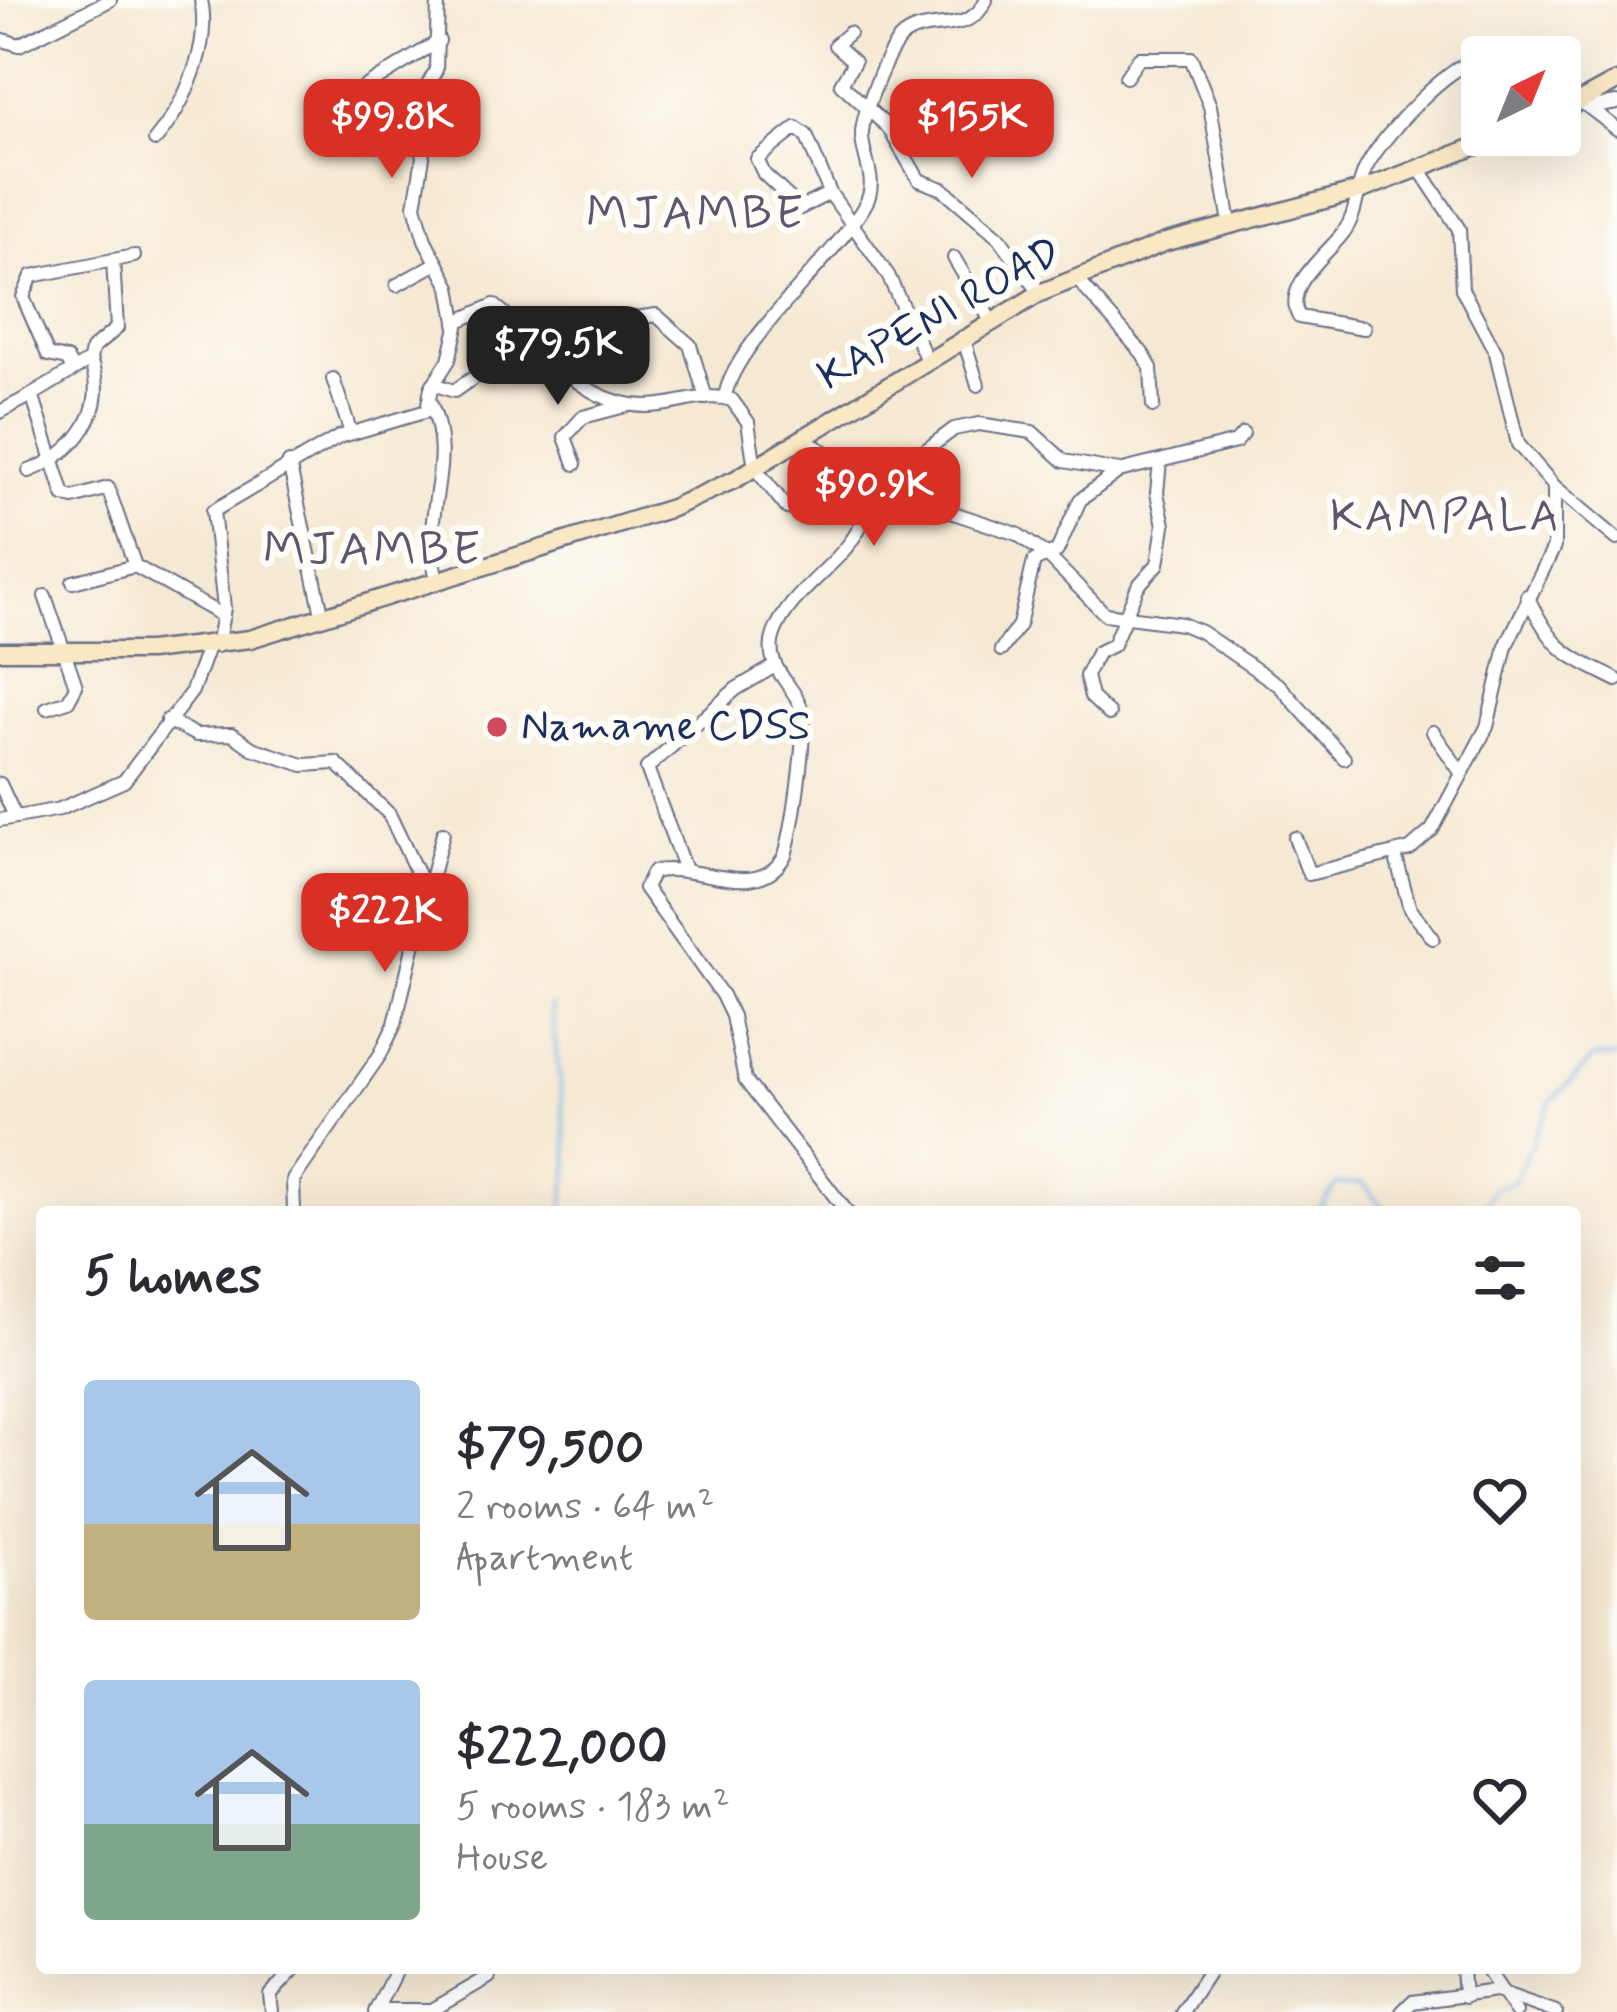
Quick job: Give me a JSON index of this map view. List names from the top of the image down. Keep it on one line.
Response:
{"streets":{"main road":["KAPENI ROAD"]},"districts":["MJAMBE","KAMPALA","MJAMBE"],"places":["Namame CDSS"],"north":"top right","page":{"price":["$99.8K","$155K","$79.5K","$90.9K","$222K"],"heading":"5 homes","list":[{"name":"$79,500","note":"2 rooms · 64 m² · Apartment"},{"name":"$222,000","note":"5 rooms · 183 m² · House"}]}}
